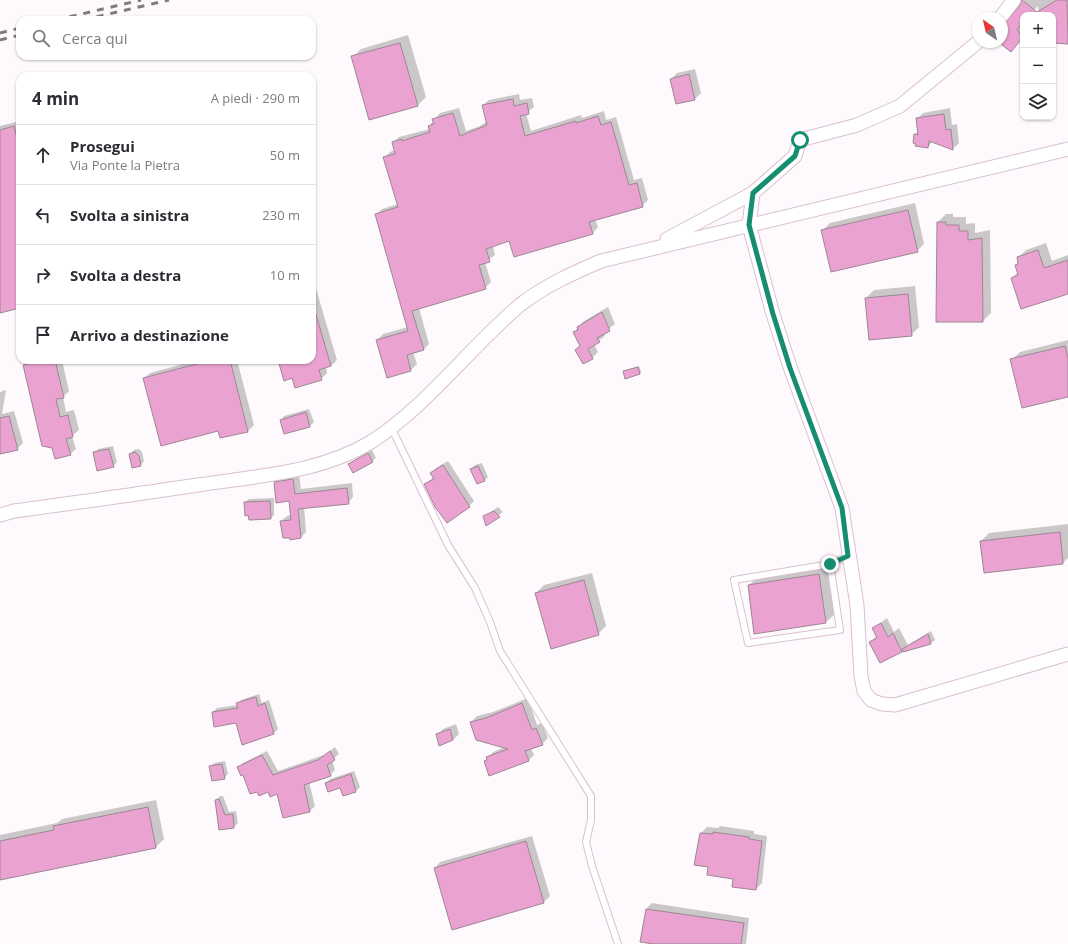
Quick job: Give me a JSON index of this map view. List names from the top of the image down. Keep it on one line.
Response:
{"north":"top left","page":{"map_buttons":["+","−"],"search":"Cerca qui","heading":["4 min","A piedi · 290 m"],"list":[["Prosegui","Via Ponte la Pietra","50 m"],["Svolta a sinistra","230 m"],["Svolta a destra","10 m"],"Arrivo a destinazione"]}}
